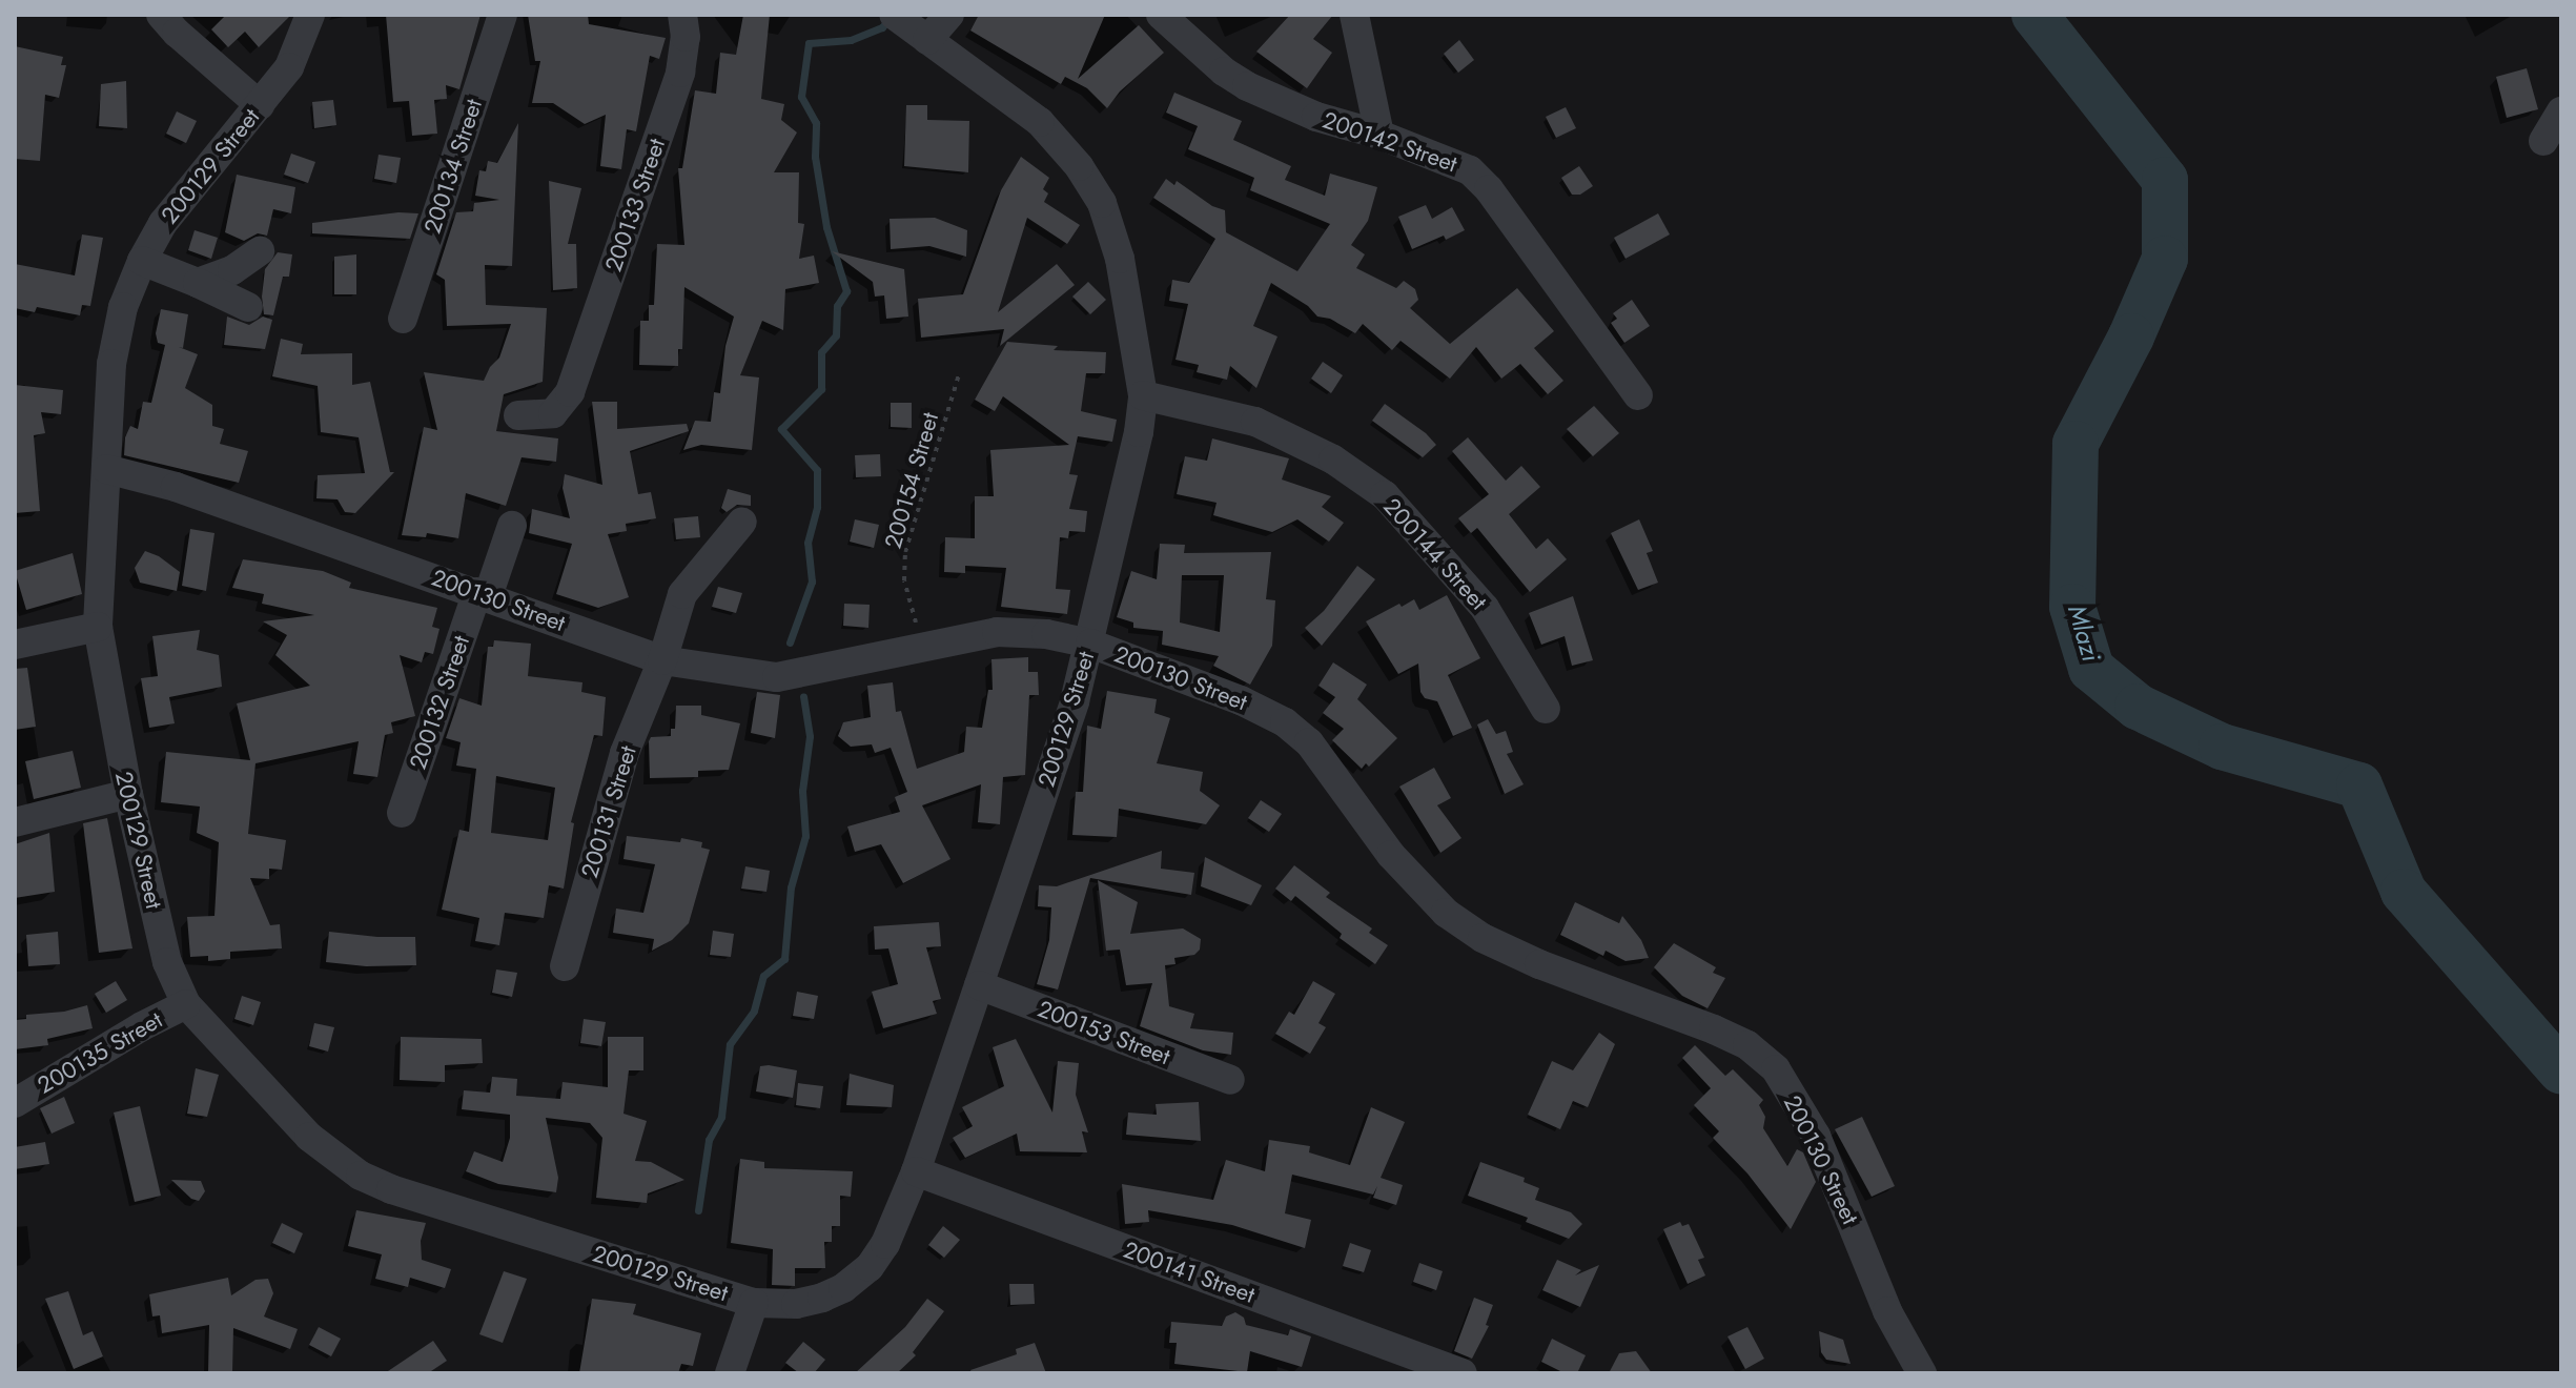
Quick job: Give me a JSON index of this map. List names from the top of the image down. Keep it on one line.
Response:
{"streets":{"street":["200142 Street","200129 Street","200134 Street","200133 Street","200144 Street","200130 Street","200132 Street","200131 Street","200153 Street","200135 Street","200141 Street"],"path":["200154 Street"]},"crossings":[["200129 Street","200144 Street"],["200129 Street","200130 Street"],["200129 Street","200153 Street"],["200129 Street","200135 Street"],["200129 Street","200141 Street"],["200154 Street","200130 Street"],["200130 Street","200132 Street"],["200130 Street","200131 Street"]],"water":["Mlazi"]}
